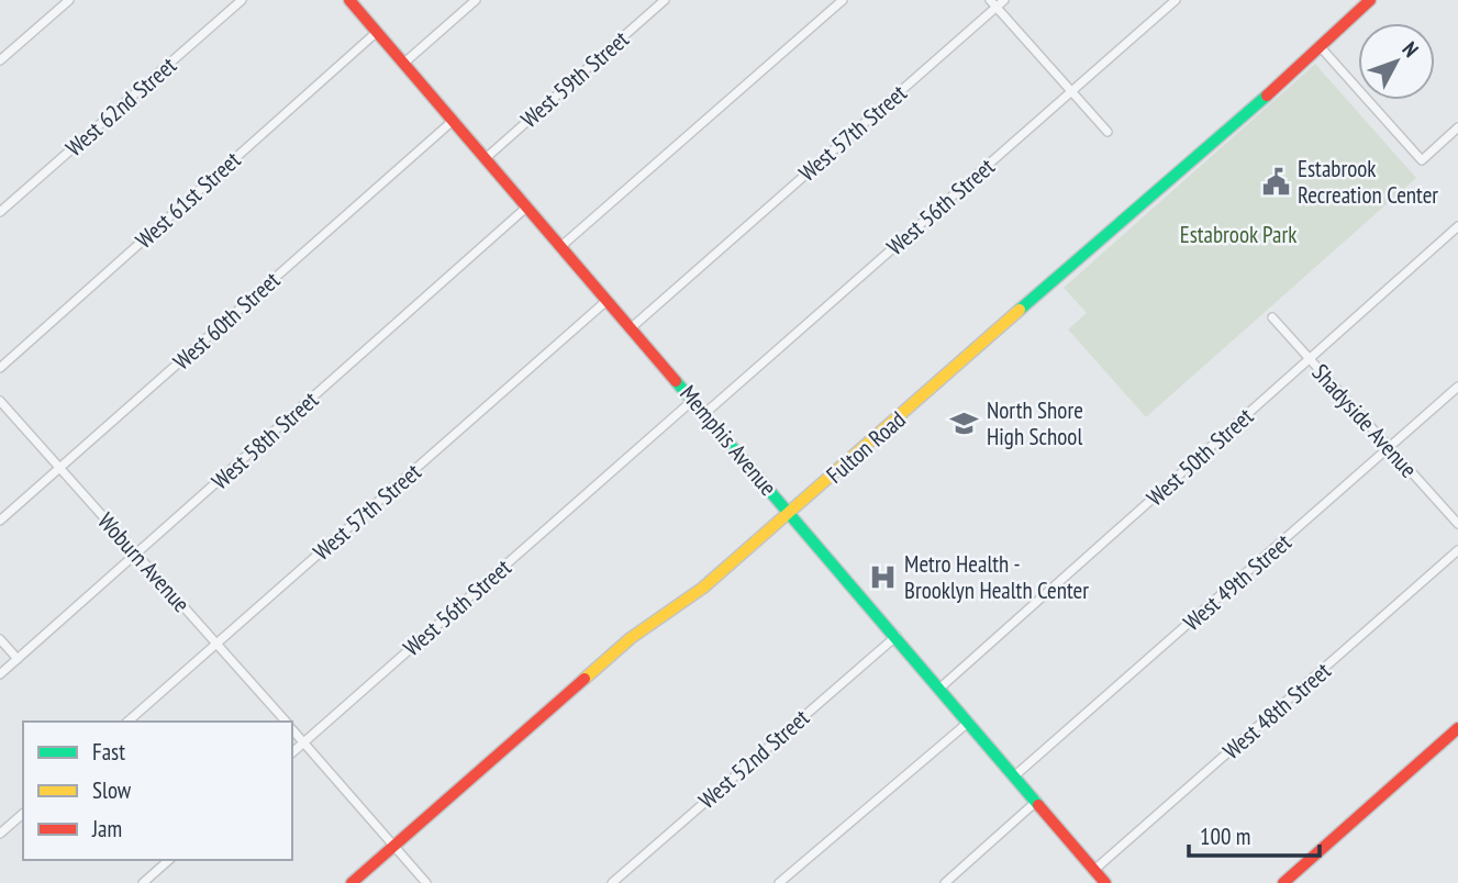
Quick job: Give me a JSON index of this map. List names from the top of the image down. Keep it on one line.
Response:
{"streets":{"main road":["Memphis Avenue","Fulton Road"],"street":["West 59th Street","West 62nd Street","West 57th Street","West 61st Street","West 56th Street","West 60th Street","Shadyside Avenue","West 58th Street","West 50th Street","Woburn Avenue","West 49th Street","West 48th Street","West 52nd Street"]},"crossings":[["West 59th Street","Memphis Avenue"],["West 57th Street","Memphis Avenue"],["West 57th Street","Woburn Avenue"],["West 61st Street","Memphis Avenue"],["West 56th Street","Memphis Avenue"],["West 56th Street","Woburn Avenue"],["West 60th Street","Memphis Avenue"],["West 60th Street","Woburn Avenue"],["Shadyside Avenue","West 50th Street"],["Shadyside Avenue","West 49th Street"],["West 58th Street","Memphis Avenue"],["West 58th Street","Woburn Avenue"],["Memphis Avenue","Fulton Road"],["Memphis Avenue","West 50th Street"],["Memphis Avenue","West 49th Street"],["Memphis Avenue","West 48th Street"],["Memphis Avenue","West 52nd Street"],["Fulton Road","Woburn Avenue"]],"parks":["Estabrook Park"],"places":{"public building":["Estabrook Recreation Center"],"school or university":["North Shore High School"],"hospital":["Metro Health - Brooklyn Health Center"]},"legend":["Fast","Slow","Jam"],"scale_bar":"100 m","north":"top right"}
